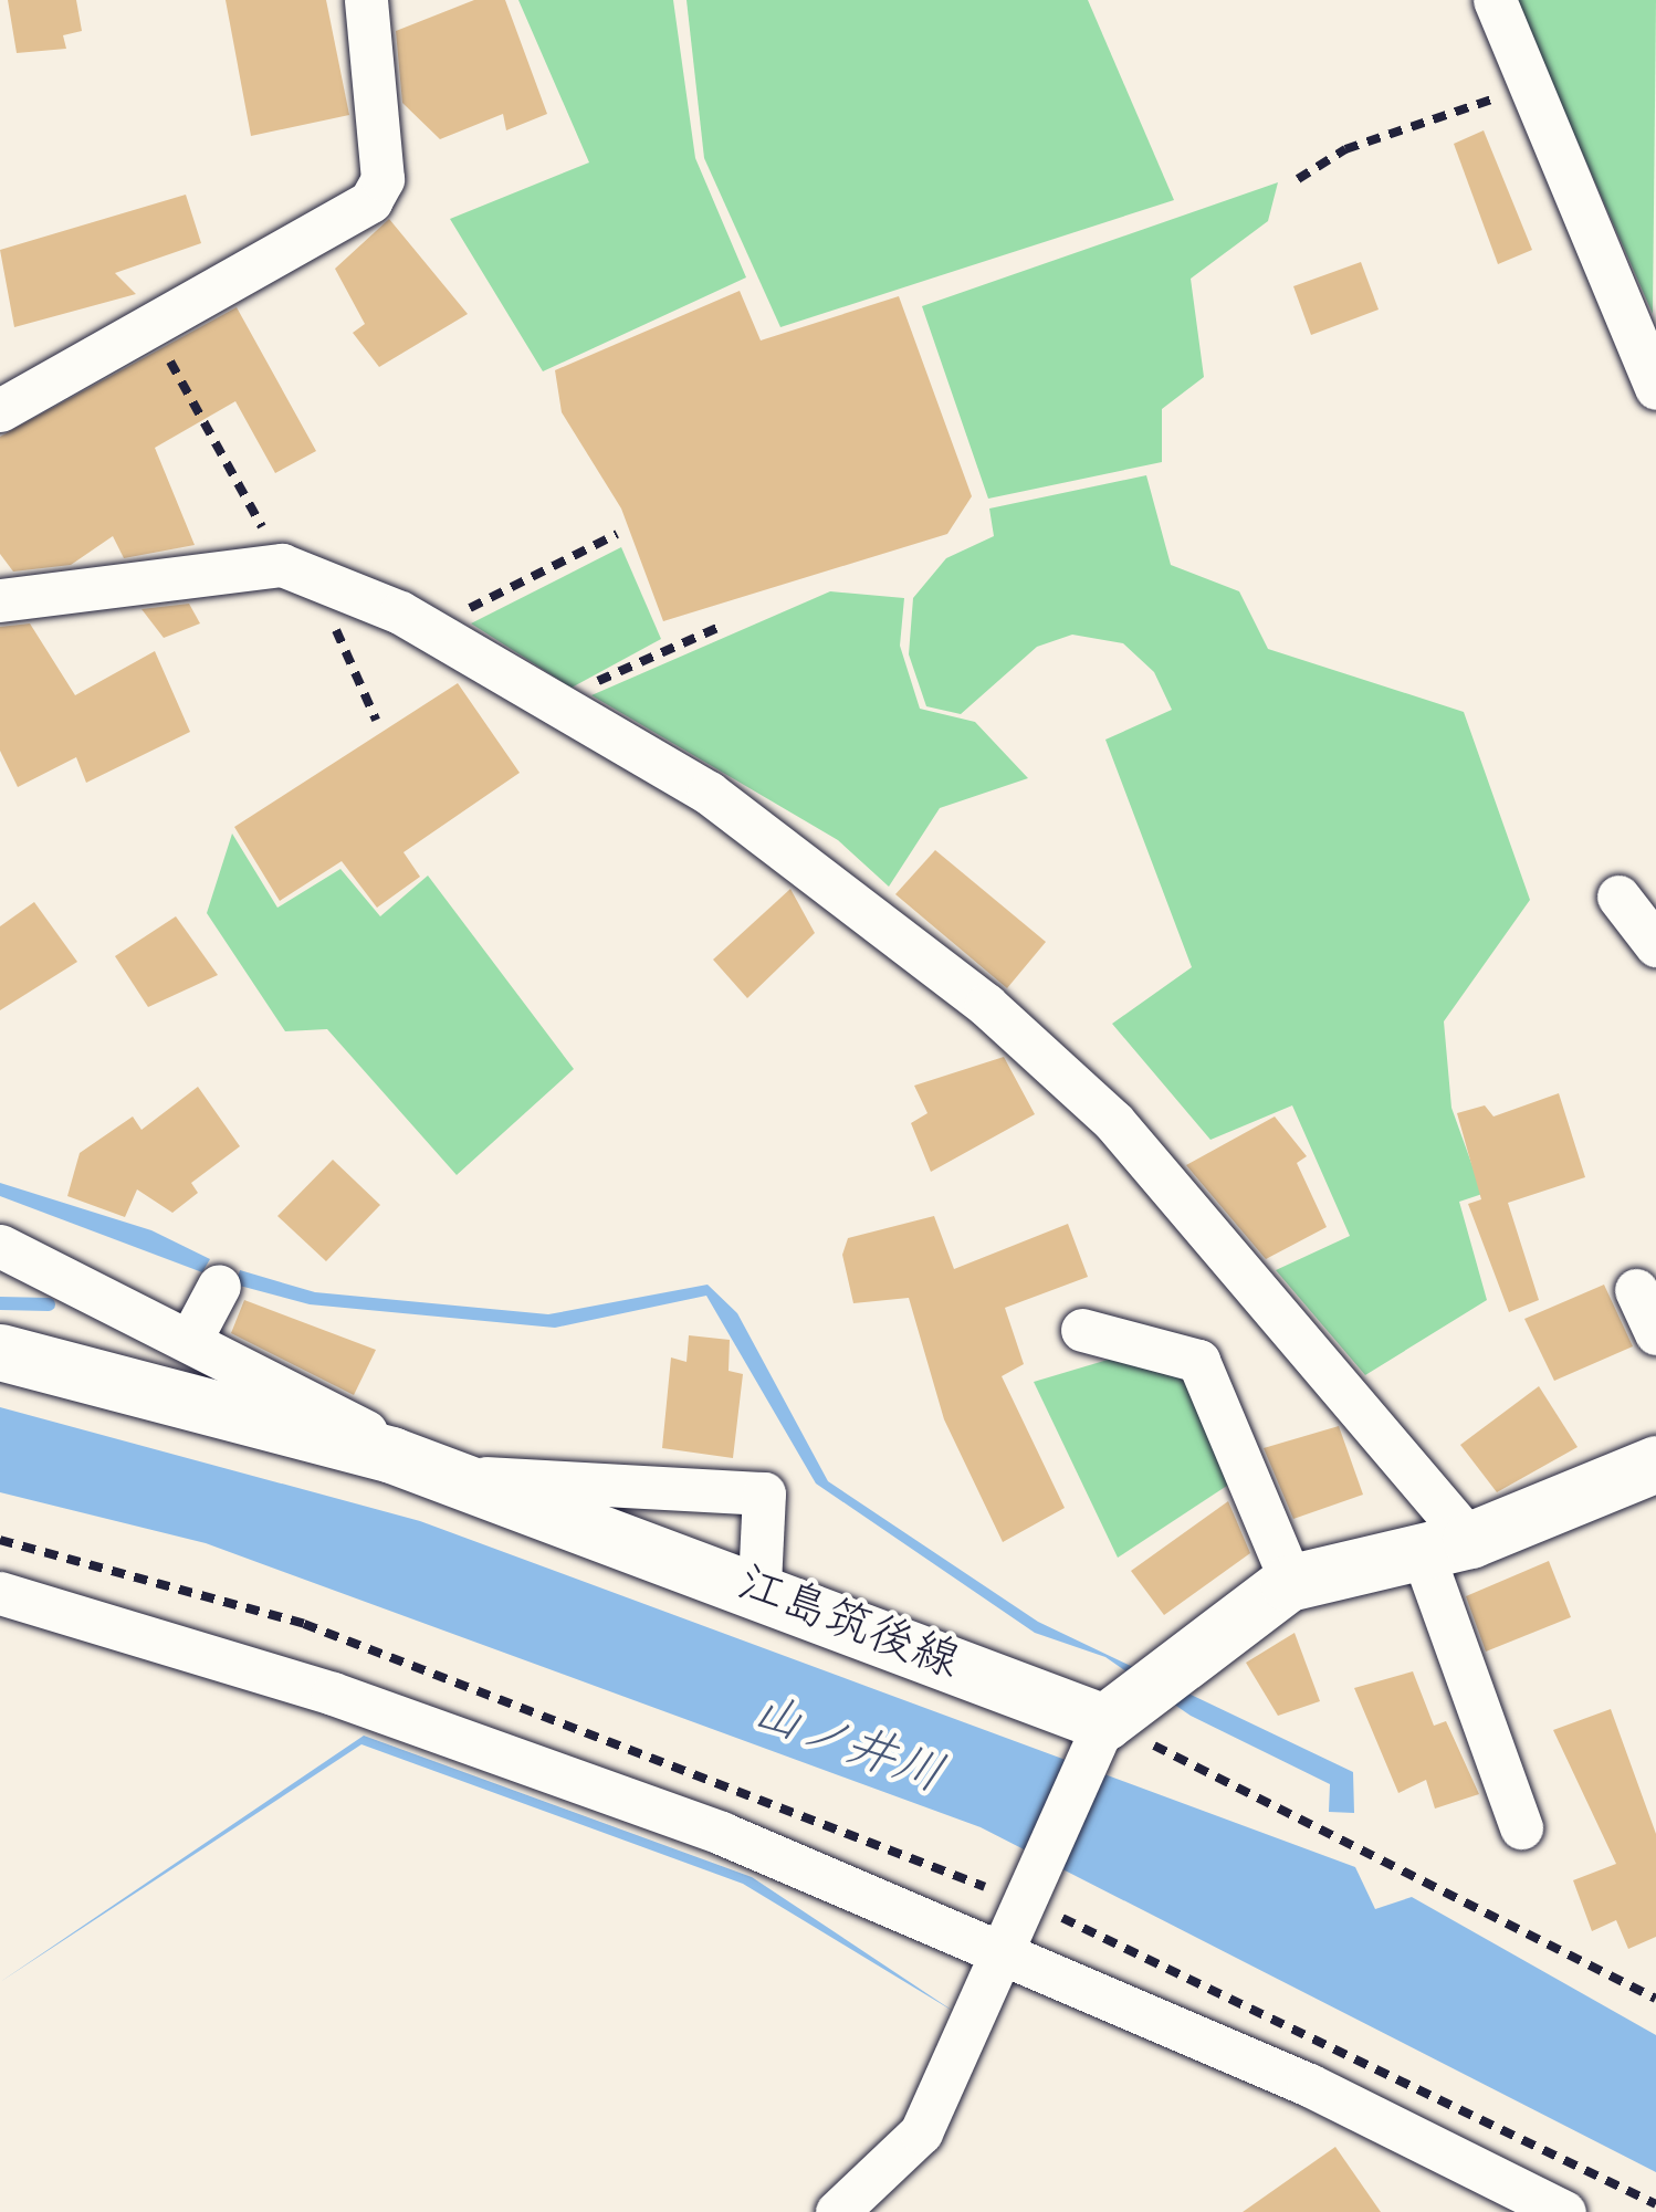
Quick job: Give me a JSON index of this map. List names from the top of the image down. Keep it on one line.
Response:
{"streets":{"main road":["江島筑後線"]},"water":["山ノ井川"]}
